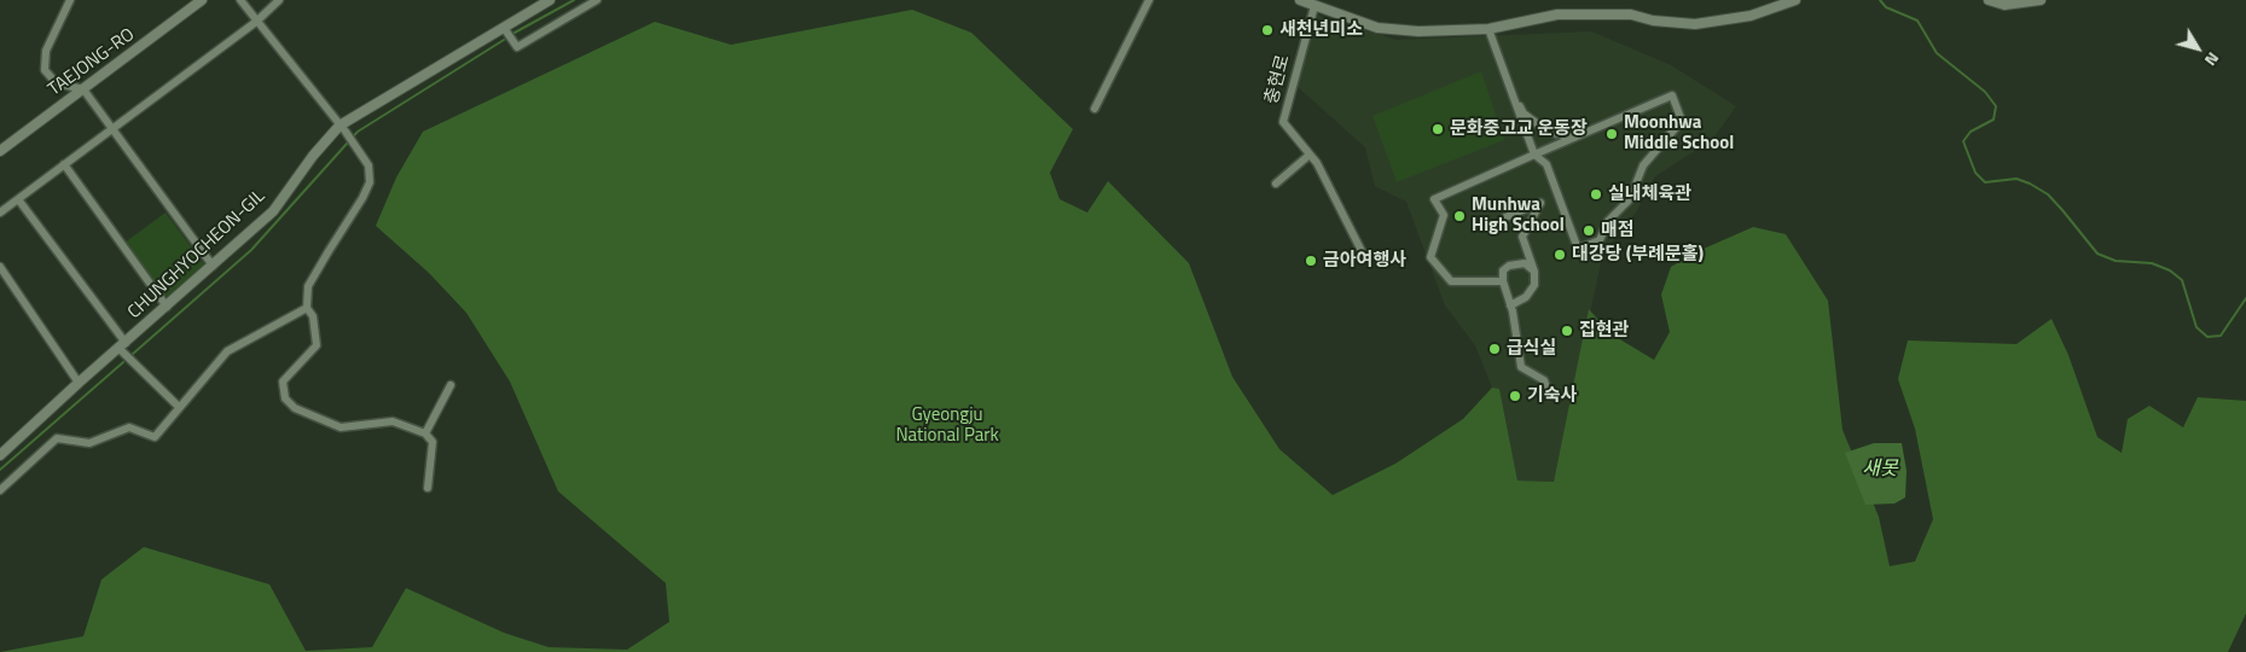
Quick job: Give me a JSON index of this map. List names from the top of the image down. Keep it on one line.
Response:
{"streets":{"street":["TAEJONG-RO","충현로","CHUNGHYOCHEON-GIL"]},"water":["새못"],"parks":["Gyeongju National Park"],"places":["새천년미소","문화중고교 운동장","Moonhwa Middle School","실내체육관","Munhwa High School","매점","대강당 (부례문홀)","금아여행사","집현관","급식실","기숙사"],"north":"bottom right"}
